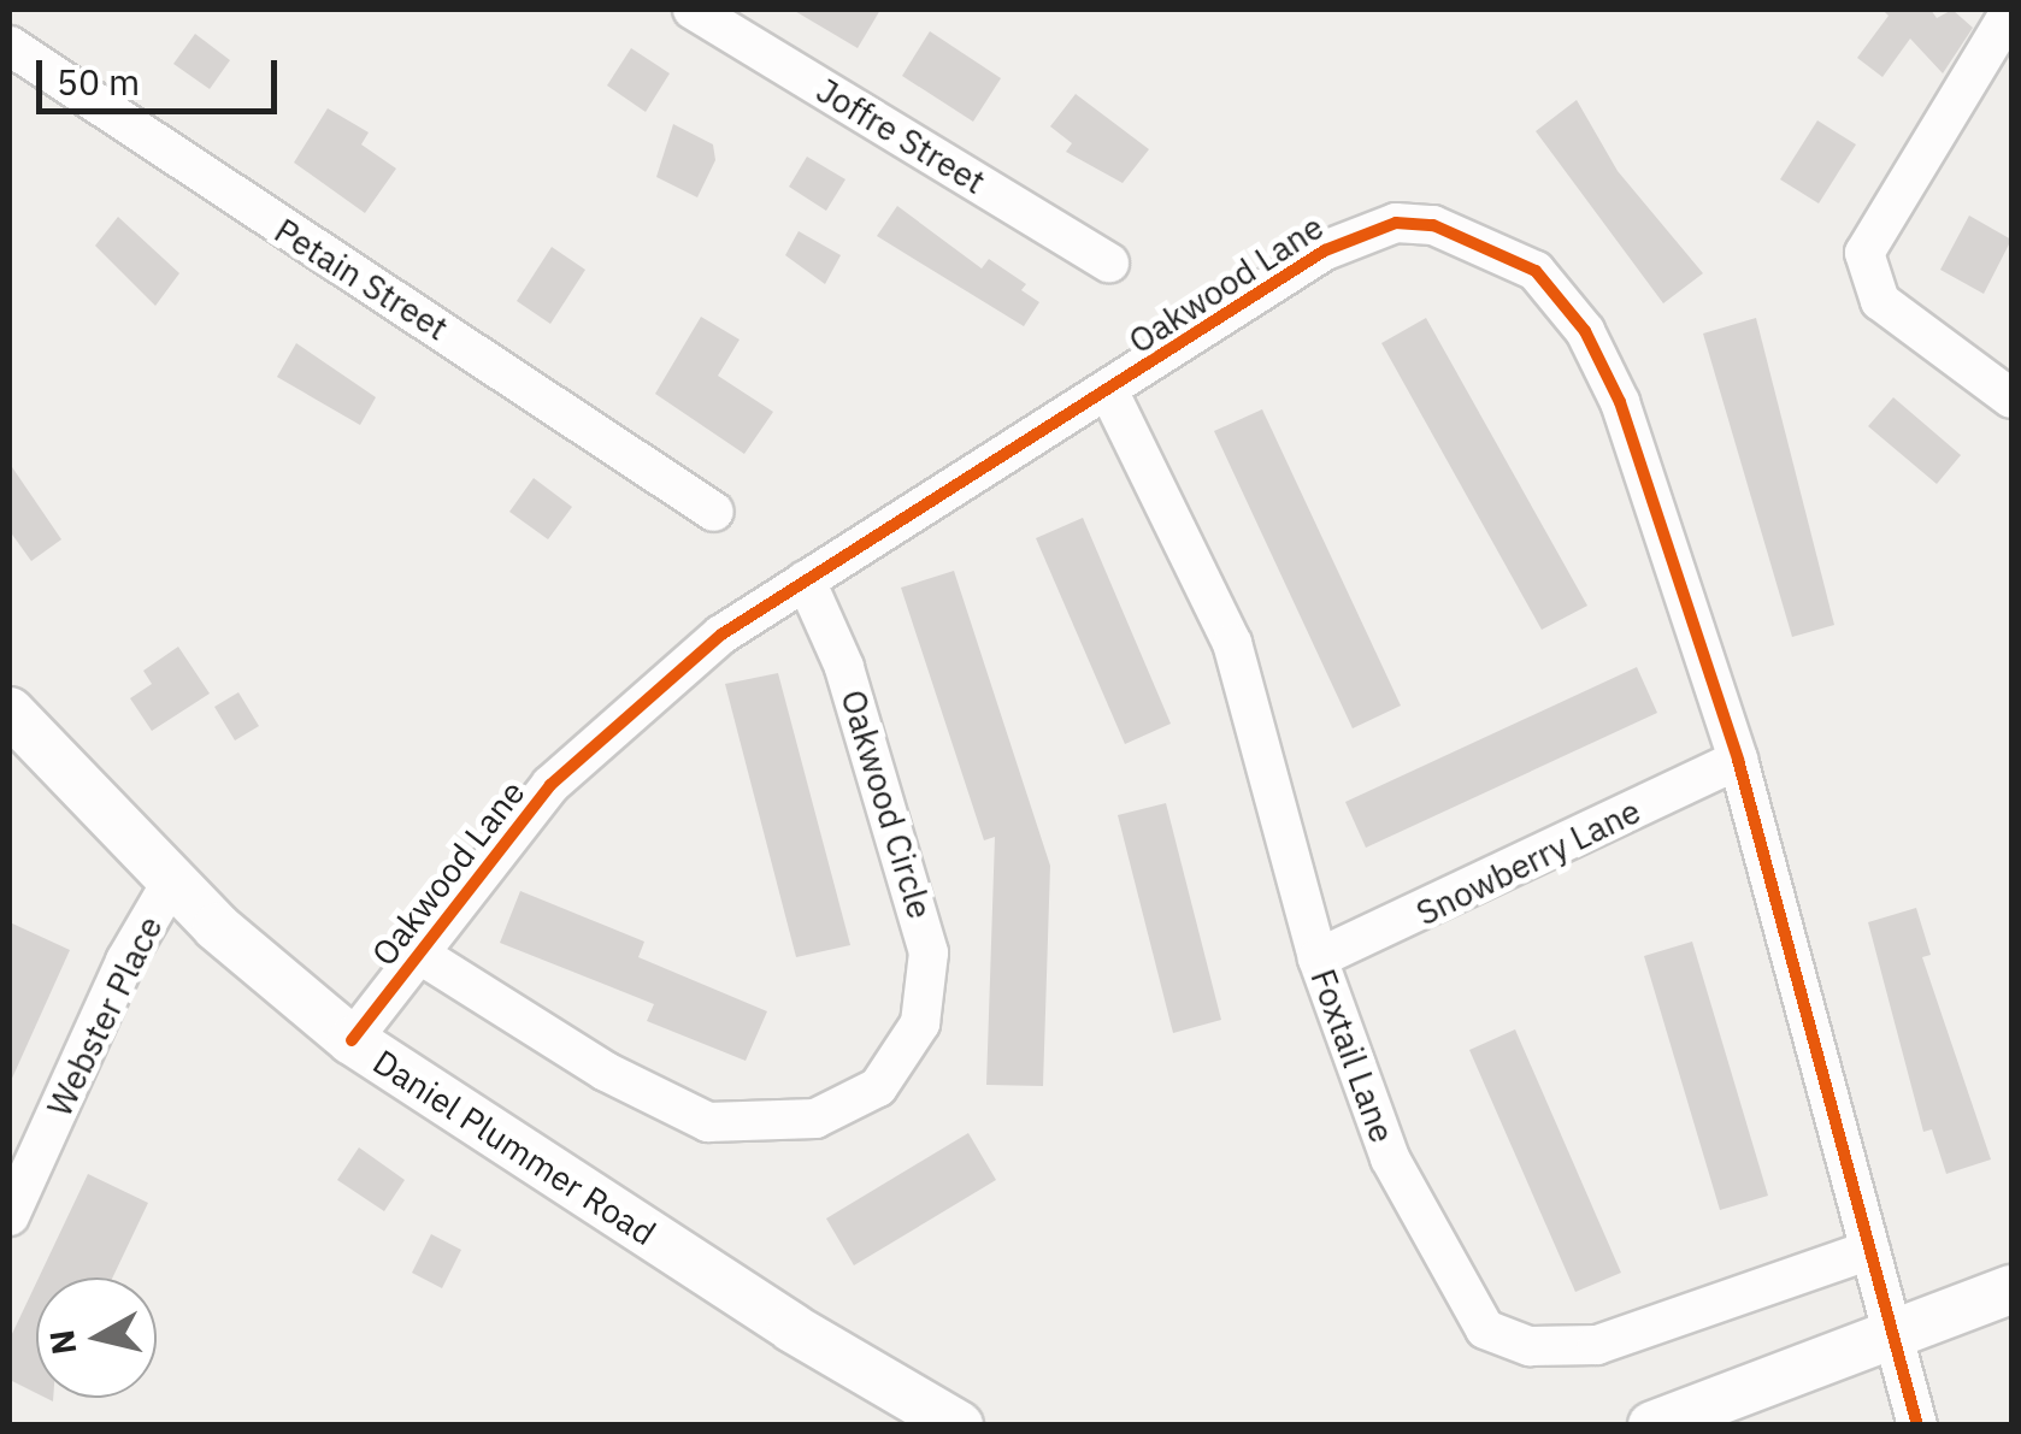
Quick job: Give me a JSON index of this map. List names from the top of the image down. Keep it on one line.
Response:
{"streets":{"street":["Joffre Street","Petain Street","Oakwood Lane","Oakwood Circle","Snowberry Lane","Webster Place","Foxtail Lane","Daniel Plummer Road"]},"crossings":[["Oakwood Lane","Oakwood Circle"],["Oakwood Lane","Snowberry Lane"],["Oakwood Lane","Foxtail Lane"],["Oakwood Lane","Daniel Plummer Road"],["Snowberry Lane","Foxtail Lane"],["Webster Place","Daniel Plummer Road"]],"scale_bar":"50 m","north":"left"}
